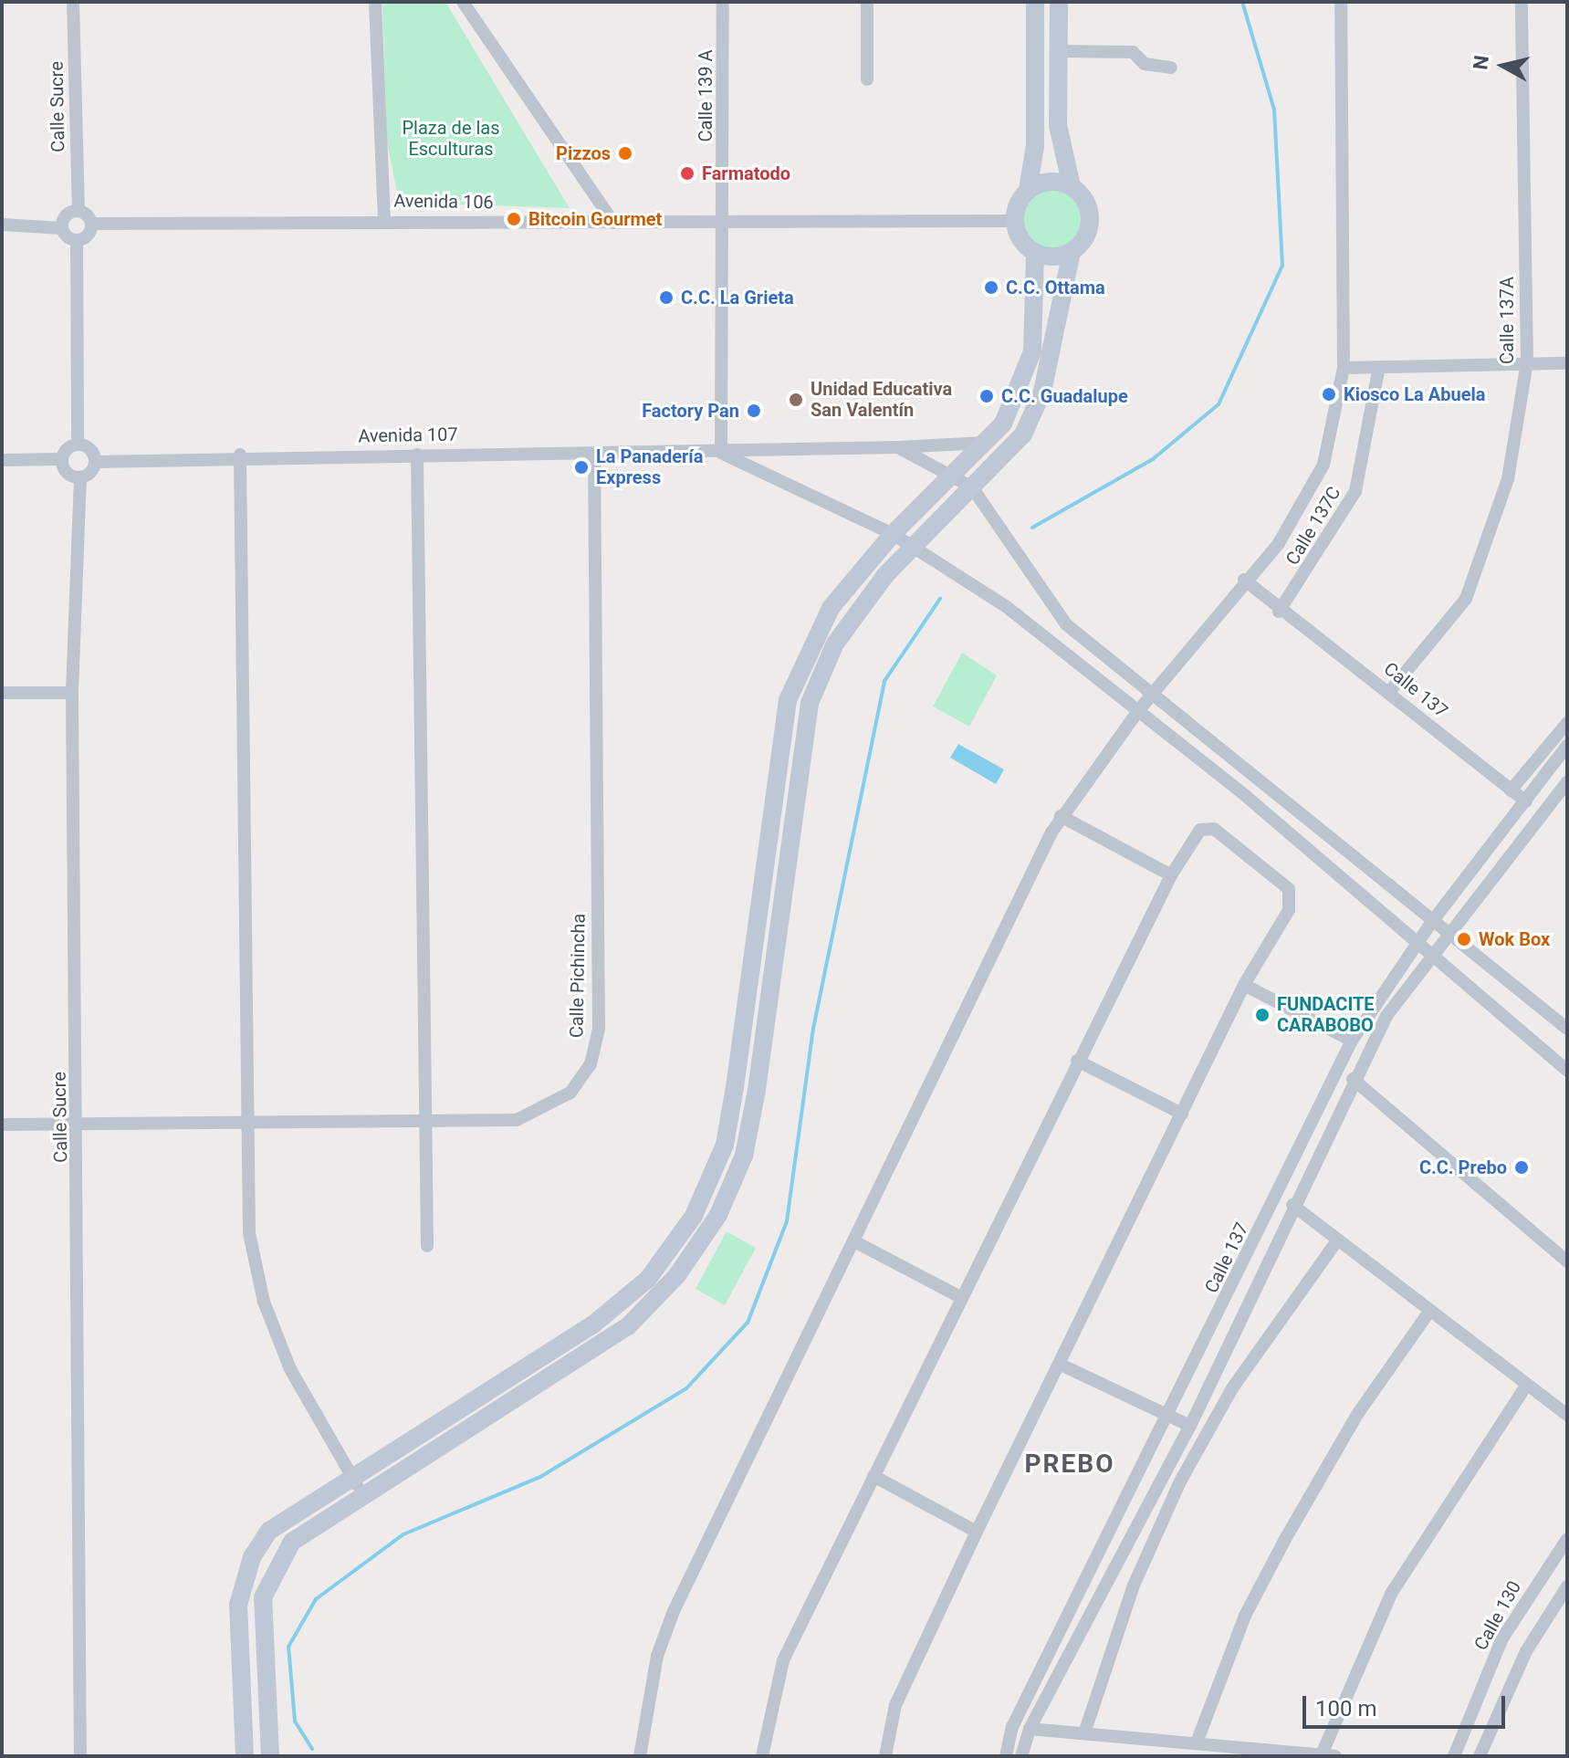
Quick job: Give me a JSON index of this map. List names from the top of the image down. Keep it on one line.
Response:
{"streets":{"street":["Calle 139 A","Calle Sucre","Avenida 106","Calle 137A","Avenida 107","Calle 137C","Calle 137","Calle Pichincha","Calle 130"]},"crossings":[["Calle 139 A","Avenida 106"],["Calle 139 A","Avenida 107"],["Calle Sucre","Avenida 107"],["Calle Sucre","Calle Pichincha"],["Calle 137A","Calle 137"],["Avenida 107","Calle Pichincha"],["Calle 137C","Calle 137"]],"districts":["PREBO"],"parks":["Plaza de las Esculturas"],"places":["Pizzos","Farmatodo","Bitcoin Gourmet","C.C. Ottama","C.C. La Grieta","Kiosco La Abuela","C.C. Guadalupe","Unidad Educativa San Valentín","Factory Pan","La Panadería Express","Wok Box","FUNDACITE CARABOBO","C.C. Prebo"],"scale_bar":"100 m","north":"left"}
